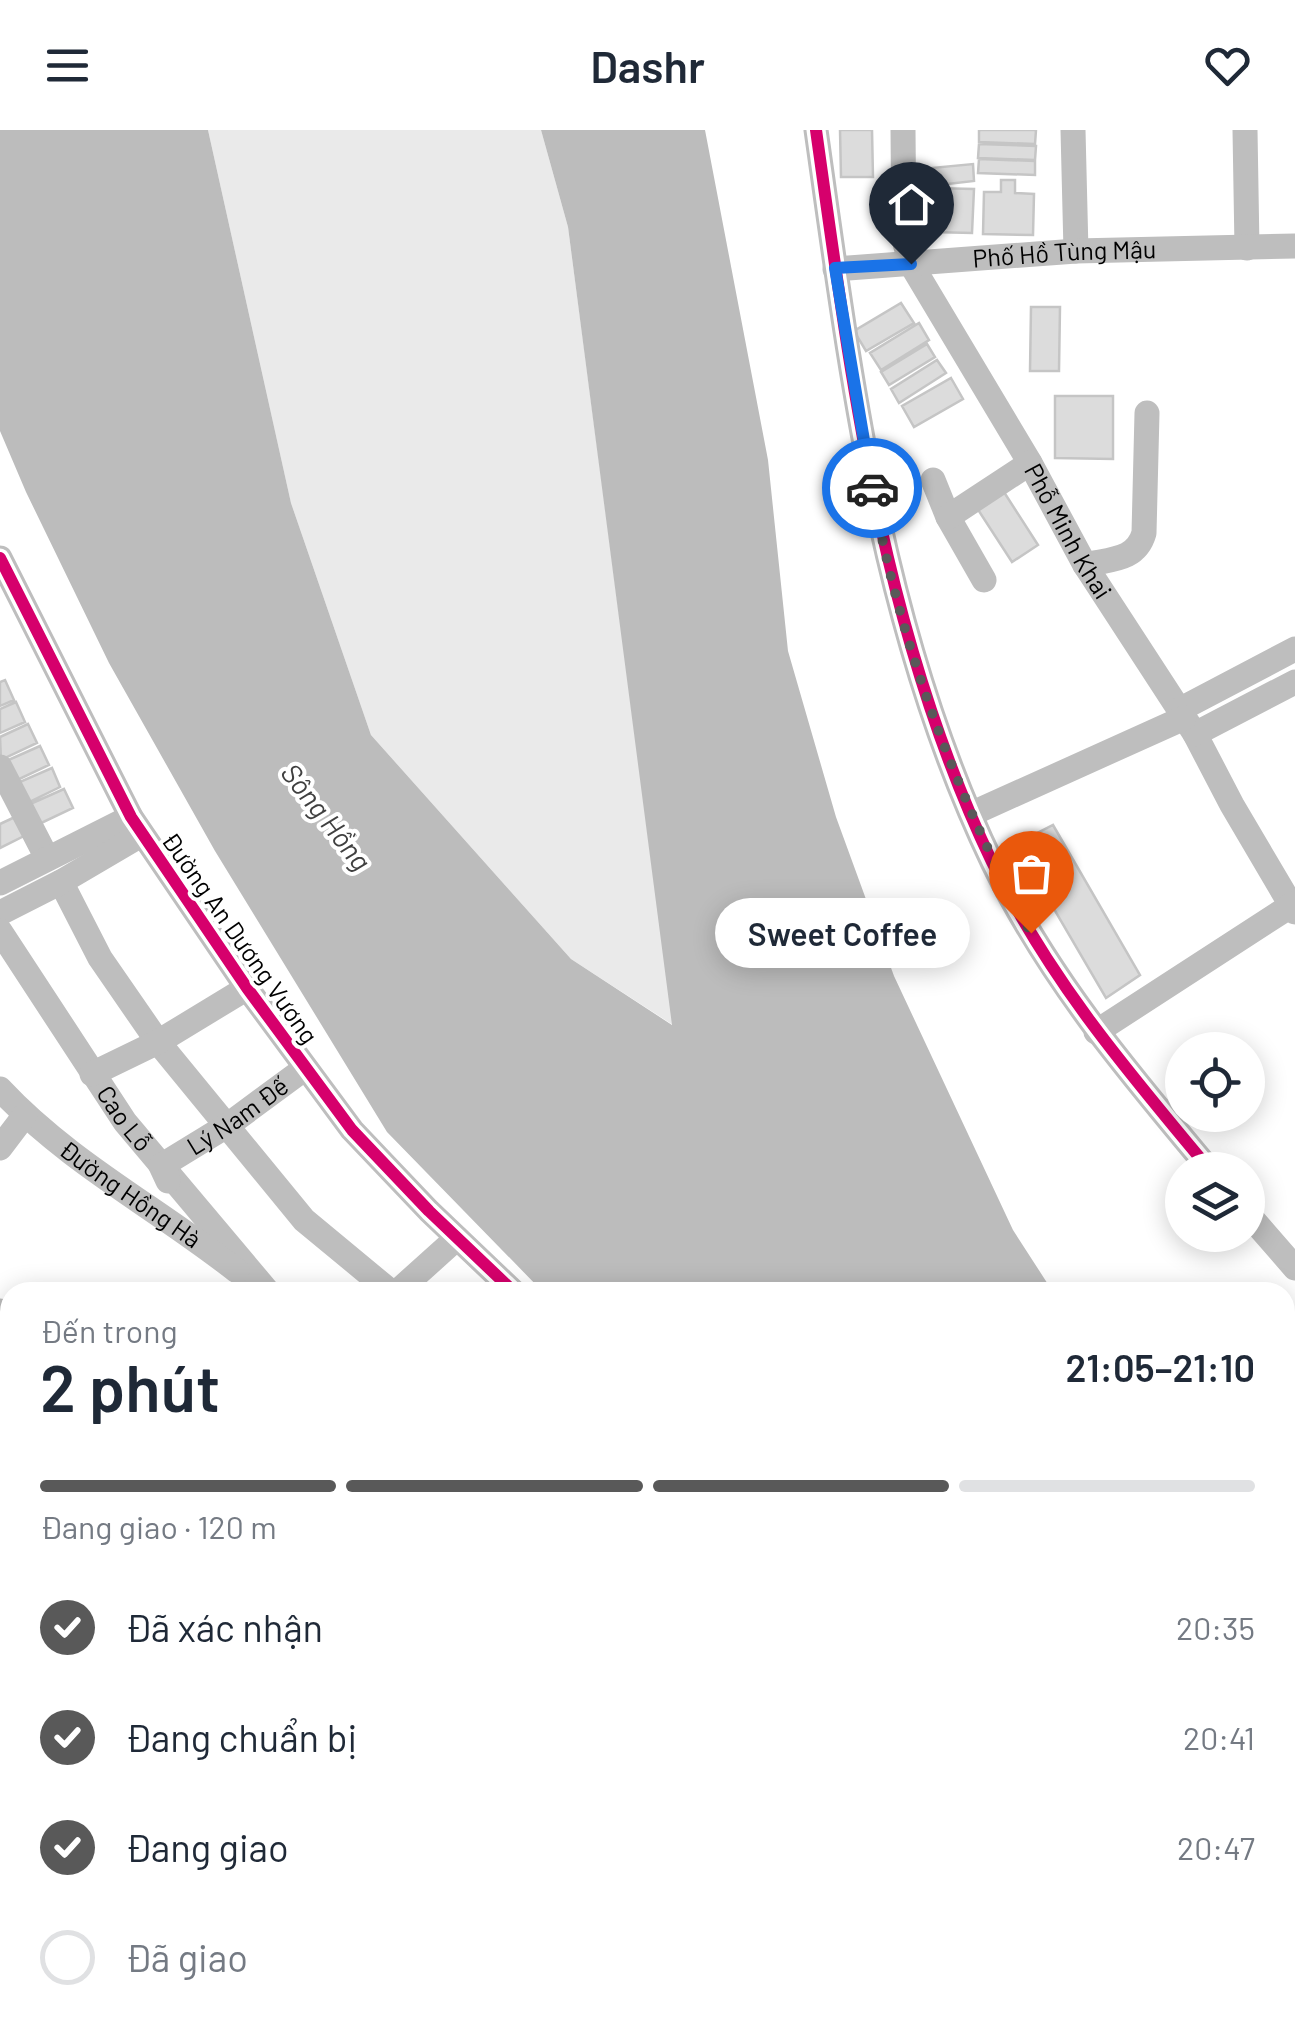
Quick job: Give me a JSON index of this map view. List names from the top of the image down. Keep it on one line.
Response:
{"streets":{"street":["Phố Hồ Tùng Mậu","Phỗ Minh Khai","Đường An Dương Vương","Lý Nam Đế","Cao Lỗ","Đường Hồng Hà"]},"crossings":[["Phố Hồ Tùng Mậu","Phỗ Minh Khai"],["Đường An Dương Vương","Lý Nam Đế"],["Lý Nam Đế","Cao Lỗ"],["Lý Nam Đế","Đường Hồng Hà"]],"water":["Sông Hồng"],"places":["Sweet Coffee"],"page":{"header":"Dashr","bubble":"Sweet Coffee","heading":["2 phút","Đến trong","21:05–21:10"],"bar":"Đang giao · 120 m","list":[["Đã xác nhận","20:35"],["Đang chuẩn bị","20:41"],["Đang giao","20:47"],"Đã giao"]}}
